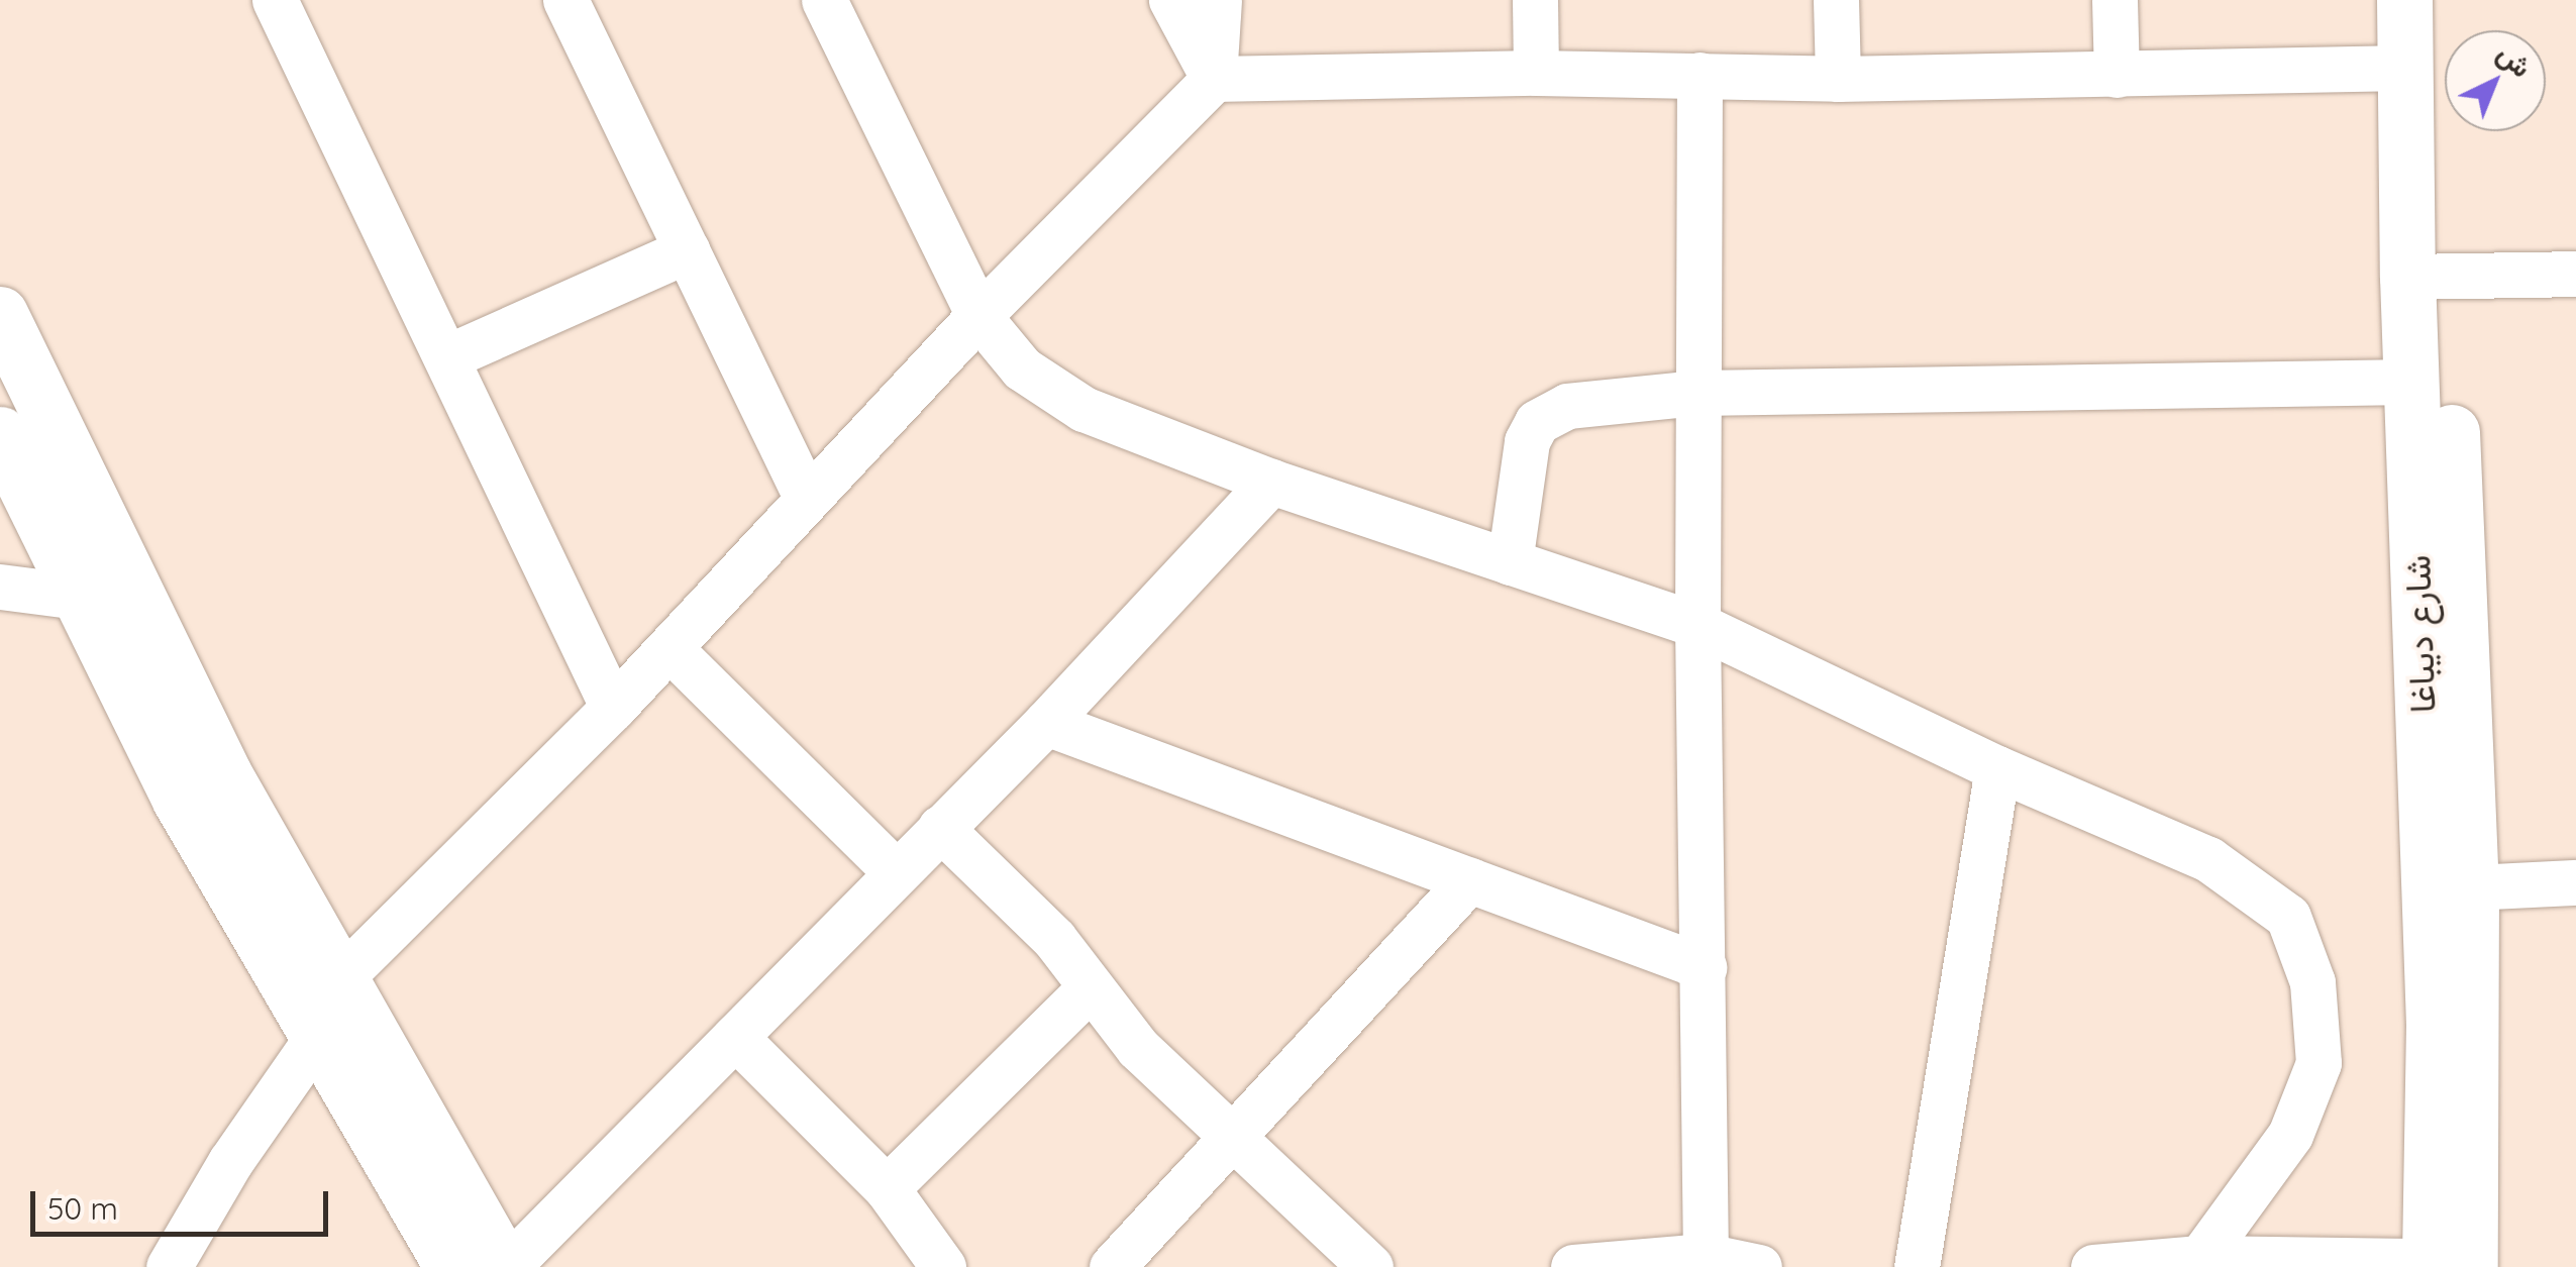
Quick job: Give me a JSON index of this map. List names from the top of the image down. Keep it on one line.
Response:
{"streets":{"main road":["شارع ديباغا"]},"scale_bar":"50 m","north":"top right"}
